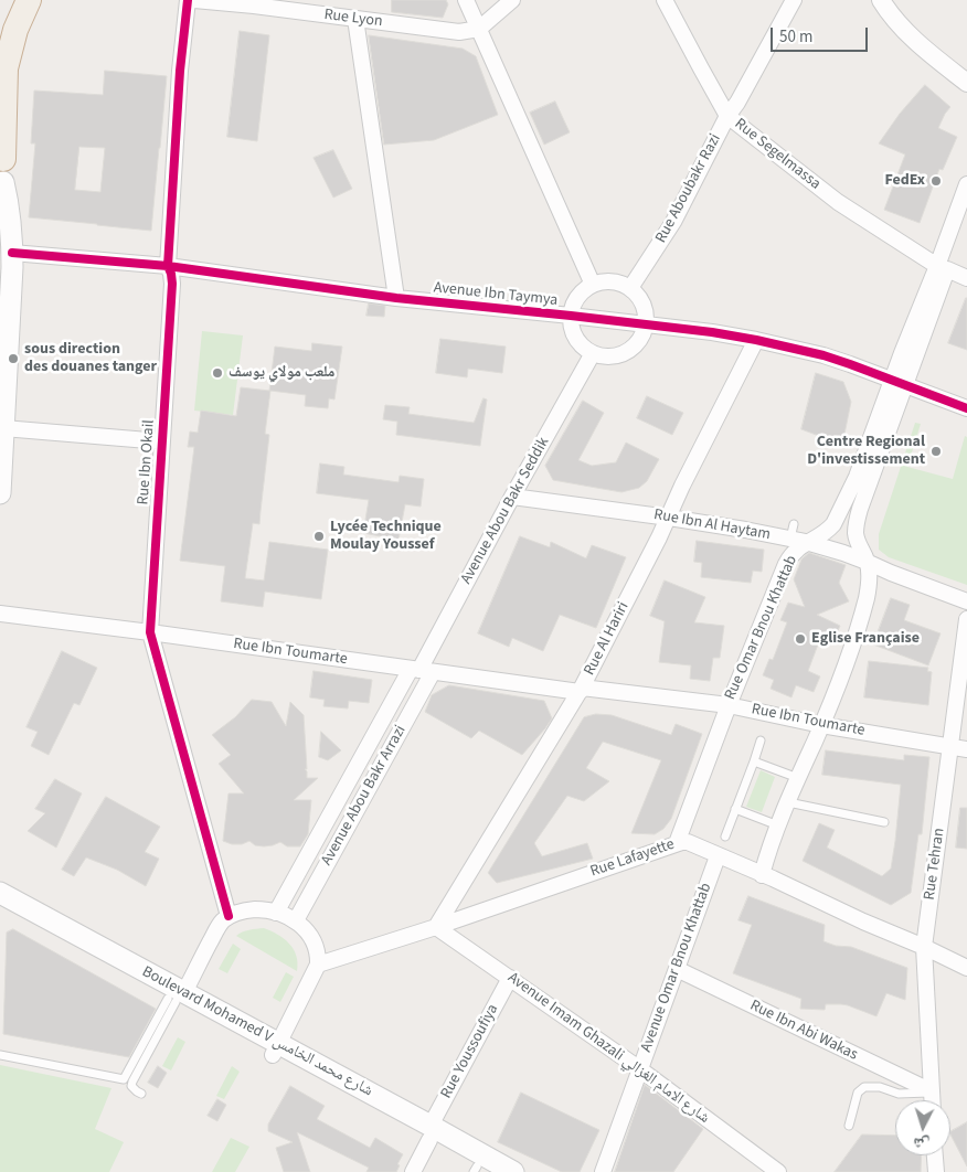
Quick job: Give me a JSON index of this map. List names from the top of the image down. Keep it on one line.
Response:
{"streets":{"main road":["Boulevard Mohamed V شارع محمد الخامس"],"street":["Rue Lyon","Rue Segelmassa","Rue Aboubakr Razi","Avenue Ibn Taymya","Rue Ibn Okail","Avenue Abou Bakr Seddik","Rue Ibn Al Haytam","Rue Omar Bnou Khattab","Rue Al Hariri","Rue Ibn Toumarte","Avenue Abou Bakr Arrazi","Rue Lafayette","Rue Tehran","Avenue Omar Bnou Khattab","Rue Ibn Abi Wakas","Avenue Imam Ghazali شارع الامام الغزالي","Rue Youssoufiya"]},"crossings":[["Rue Segelmassa","Rue Aboubakr Razi"],["Rue Segelmassa","Rue Omar Bnou Khattab"],["Avenue Ibn Taymya","Rue Ibn Okail"],["Avenue Ibn Taymya","Rue Omar Bnou Khattab"],["Avenue Ibn Taymya","Rue Al Hariri"],["Rue Ibn Okail","Rue Ibn Toumarte"],["Avenue Abou Bakr Seddik","Rue Ibn Al Haytam"],["Avenue Abou Bakr Seddik","Rue Ibn Toumarte"],["Avenue Abou Bakr Seddik","Avenue Abou Bakr Arrazi"],["Rue Ibn Al Haytam","Rue Omar Bnou Khattab"],["Rue Ibn Al Haytam","Rue Al Hariri"],["Rue Omar Bnou Khattab","Rue Ibn Toumarte"],["Rue Omar Bnou Khattab","Rue Lafayette"],["Rue Al Hariri","Rue Ibn Toumarte"],["Rue Al Hariri","Rue Lafayette"],["Rue Al Hariri","Avenue Imam Ghazali شارع الامام الغزالي"],["Rue Ibn Toumarte","Avenue Abou Bakr Arrazi"],["Rue Ibn Toumarte","Rue Tehran"],["Rue Lafayette","Rue Tehran"],["Rue Lafayette","Avenue Omar Bnou Khattab"],["Rue Lafayette","Avenue Imam Ghazali شارع الامام الغزالي"],["Rue Tehran","Rue Ibn Abi Wakas"],["Avenue Omar Bnou Khattab","Rue Ibn Abi Wakas"],["Avenue Omar Bnou Khattab","Avenue Imam Ghazali شارع الامام الغزالي"],["Boulevard Mohamed V شارع محمد الخامس","Rue Youssoufiya"],["Avenue Imam Ghazali شارع الامام الغزالي","Rue Youssoufiya"]],"places":["FedEx","sous direction des douanes tanger","ملعب مولاي يوسف","Centre Regional D'investissement","Lycée Technique Moulay Youssef","Eglise Française"],"scale_bar":"50 m","north":"bottom"}
